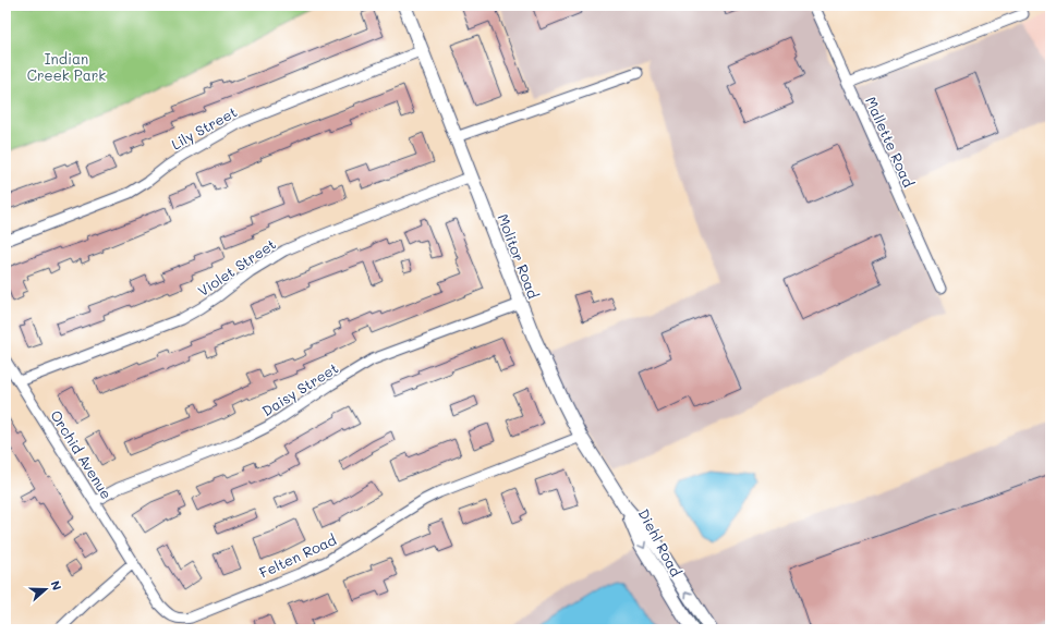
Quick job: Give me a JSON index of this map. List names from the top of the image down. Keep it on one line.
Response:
{"streets":{"street":["Lily Street","Mallette Road","Molitor Road","Violet Street","Daisy Street","Orchid Avenue","Diehl Road","Felten Road"]},"crossings":[["Lily Street","Molitor Road"],["Molitor Road","Violet Street"],["Molitor Road","Daisy Street"],["Molitor Road","Diehl Road"],["Molitor Road","Felten Road"],["Violet Street","Orchid Avenue"],["Daisy Street","Orchid Avenue"],["Orchid Avenue","Felten Road"]],"parks":["Indian Creek Park"],"north":"right"}
